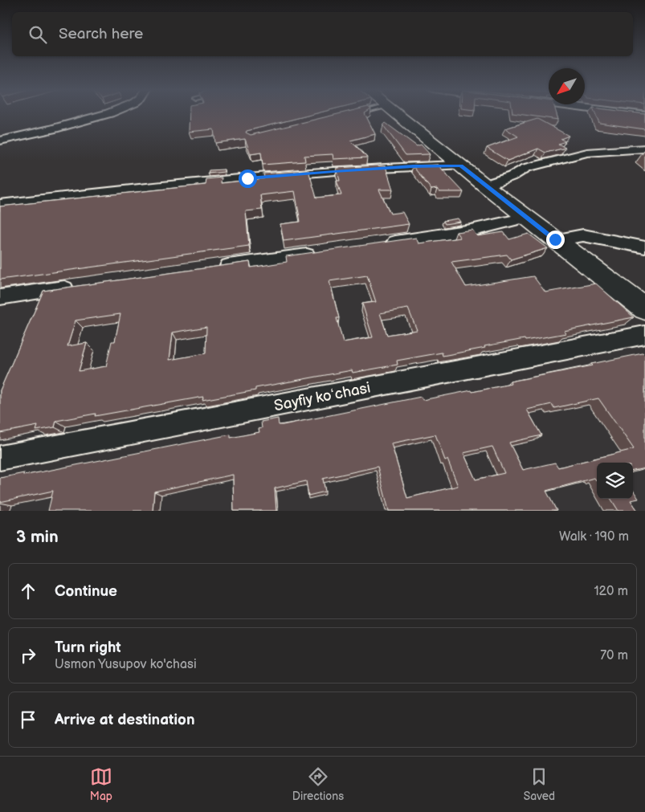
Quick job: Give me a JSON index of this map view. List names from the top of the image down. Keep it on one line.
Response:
{"streets":{"street":["Sayfiy koʻchasi"]},"north":"bottom left","page":{"search":"Search here","heading":["3 min","Walk · 190 m"],"list":[["Continue","120 m"],["Turn right","Usmon Yusupov ko'chasi","70 m"],"Arrive at destination"],"nav":["Map","Directions","Saved"]}}
